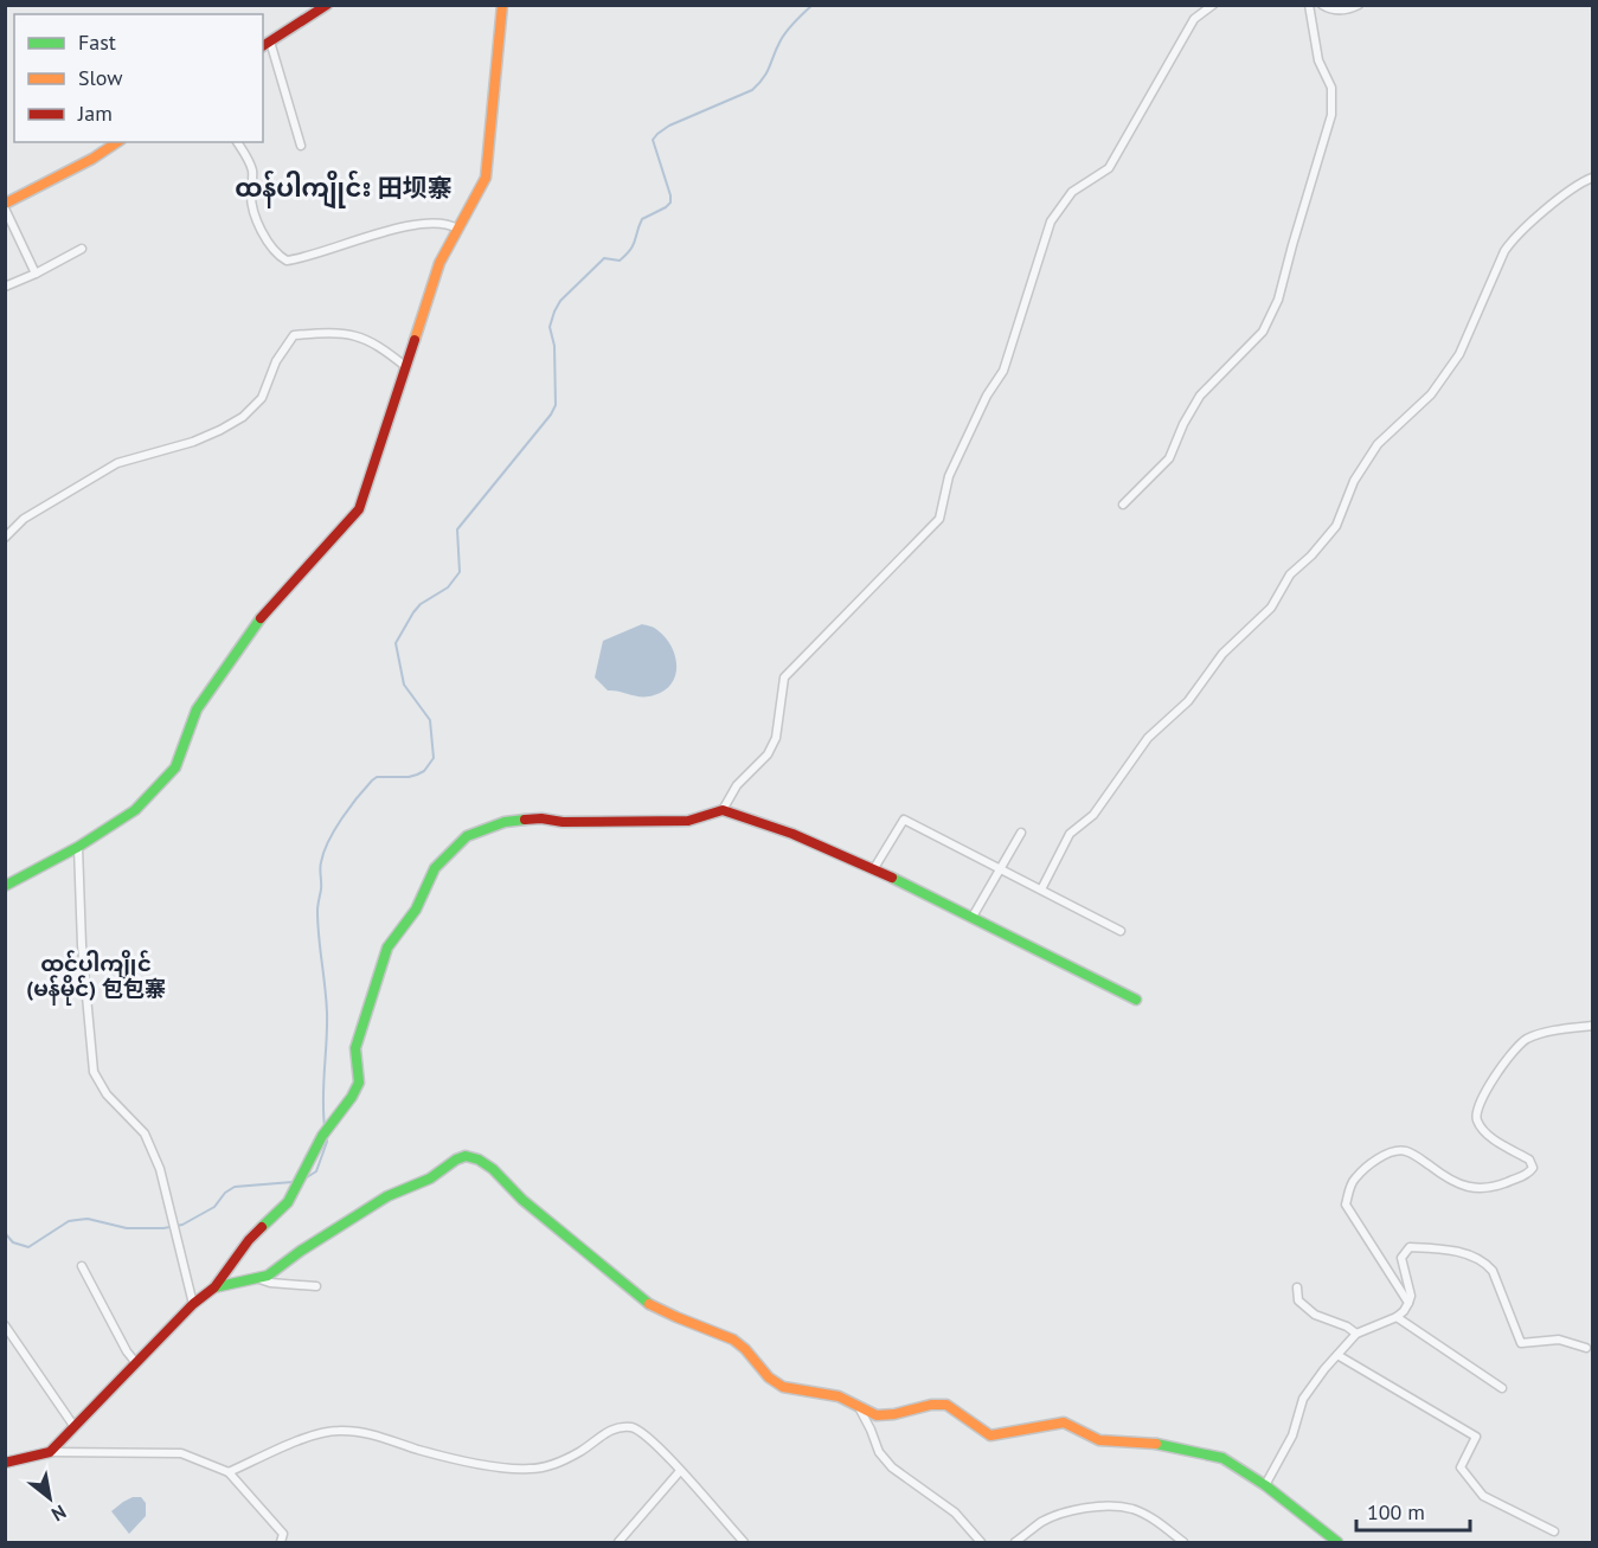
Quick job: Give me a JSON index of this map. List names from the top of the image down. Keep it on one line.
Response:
{"districts":["ထန်ပါကျိုင်း 田坝寨","ထင်ပါကျိုင် (မန်မိုင်) 包包寨"],"legend":["Fast","Slow","Jam"],"scale_bar":"100 m","north":"bottom right"}
